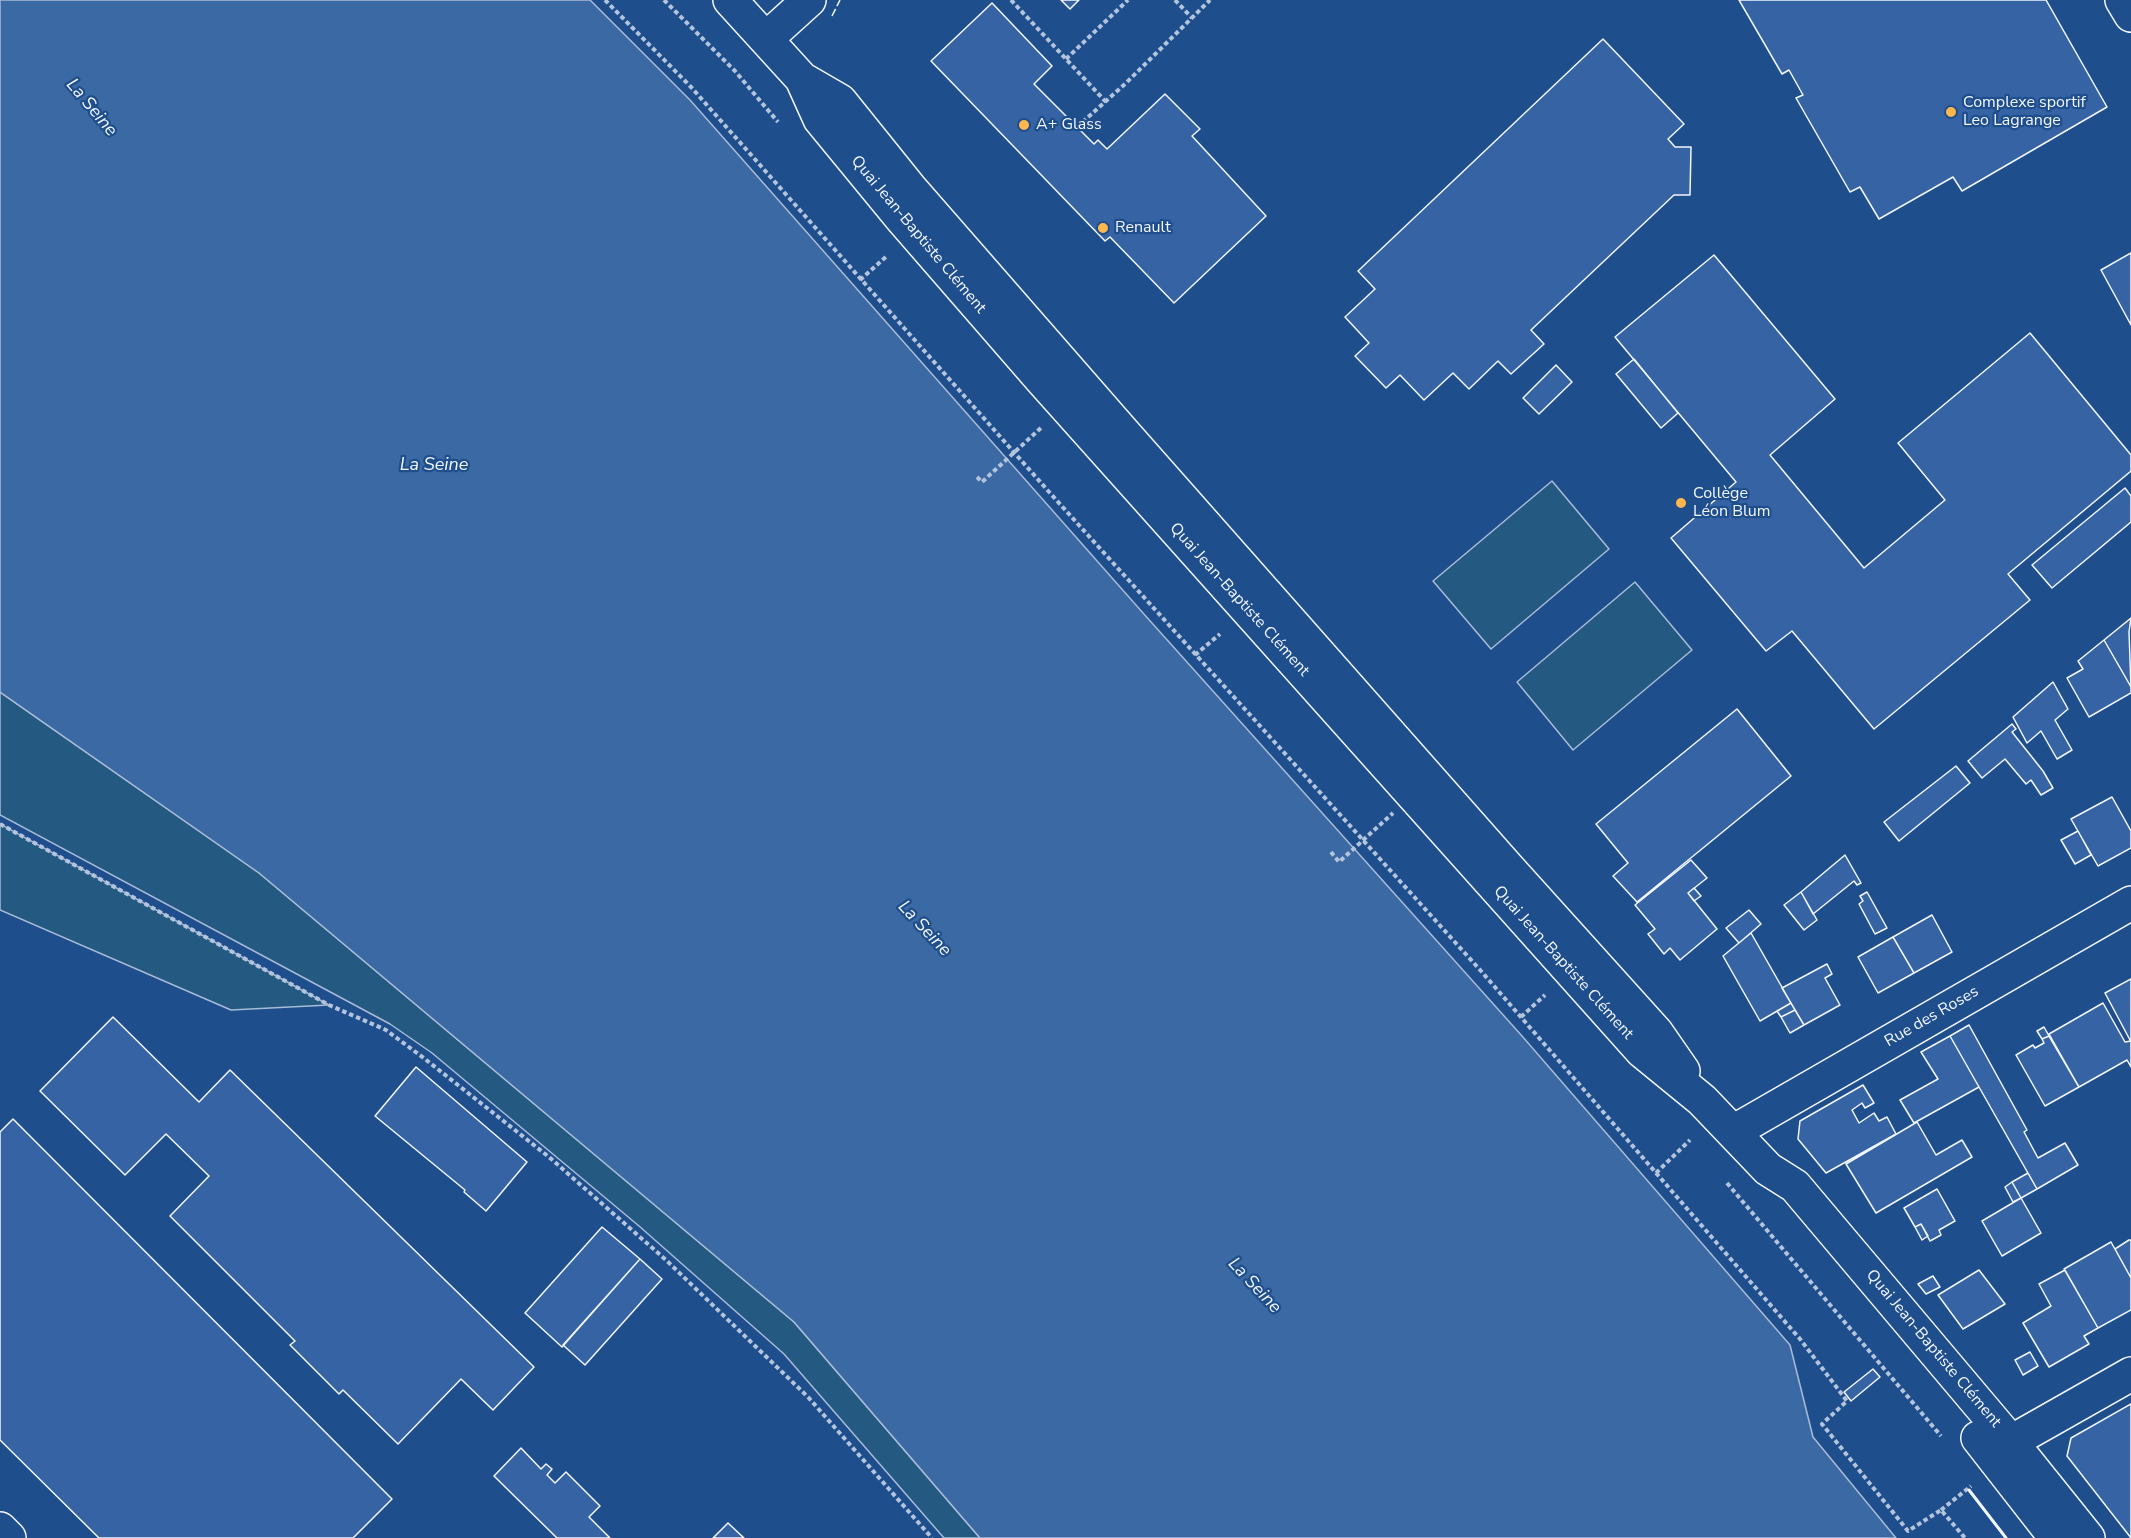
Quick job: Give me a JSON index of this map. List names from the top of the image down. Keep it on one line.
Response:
{"streets":{"main road":["Quai Jean-Baptiste Clément","Rue des Roses"]},"crossings":[["Quai Jean-Baptiste Clément","Rue des Roses"]],"water":["La Seine"],"places":["Complexe sportif Leo Lagrange","A+ Glass","Renault","Collège Léon Blum"]}
